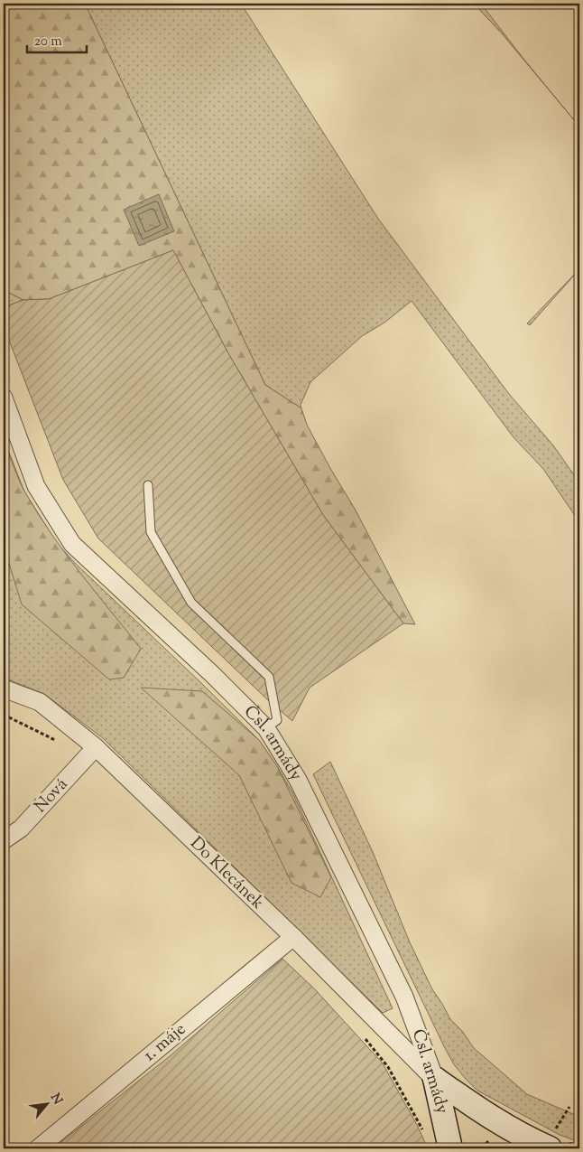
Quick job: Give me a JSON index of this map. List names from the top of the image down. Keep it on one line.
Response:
{"streets":{"street":["Čsl. armády","Nová","Do Klecánek","1. máje"]},"crossings":[["Čsl. armády","Do Klecánek"],["Nová","Do Klecánek"],["Do Klecánek","1. máje"]],"scale_bar":"20 m","north":"top right"}
